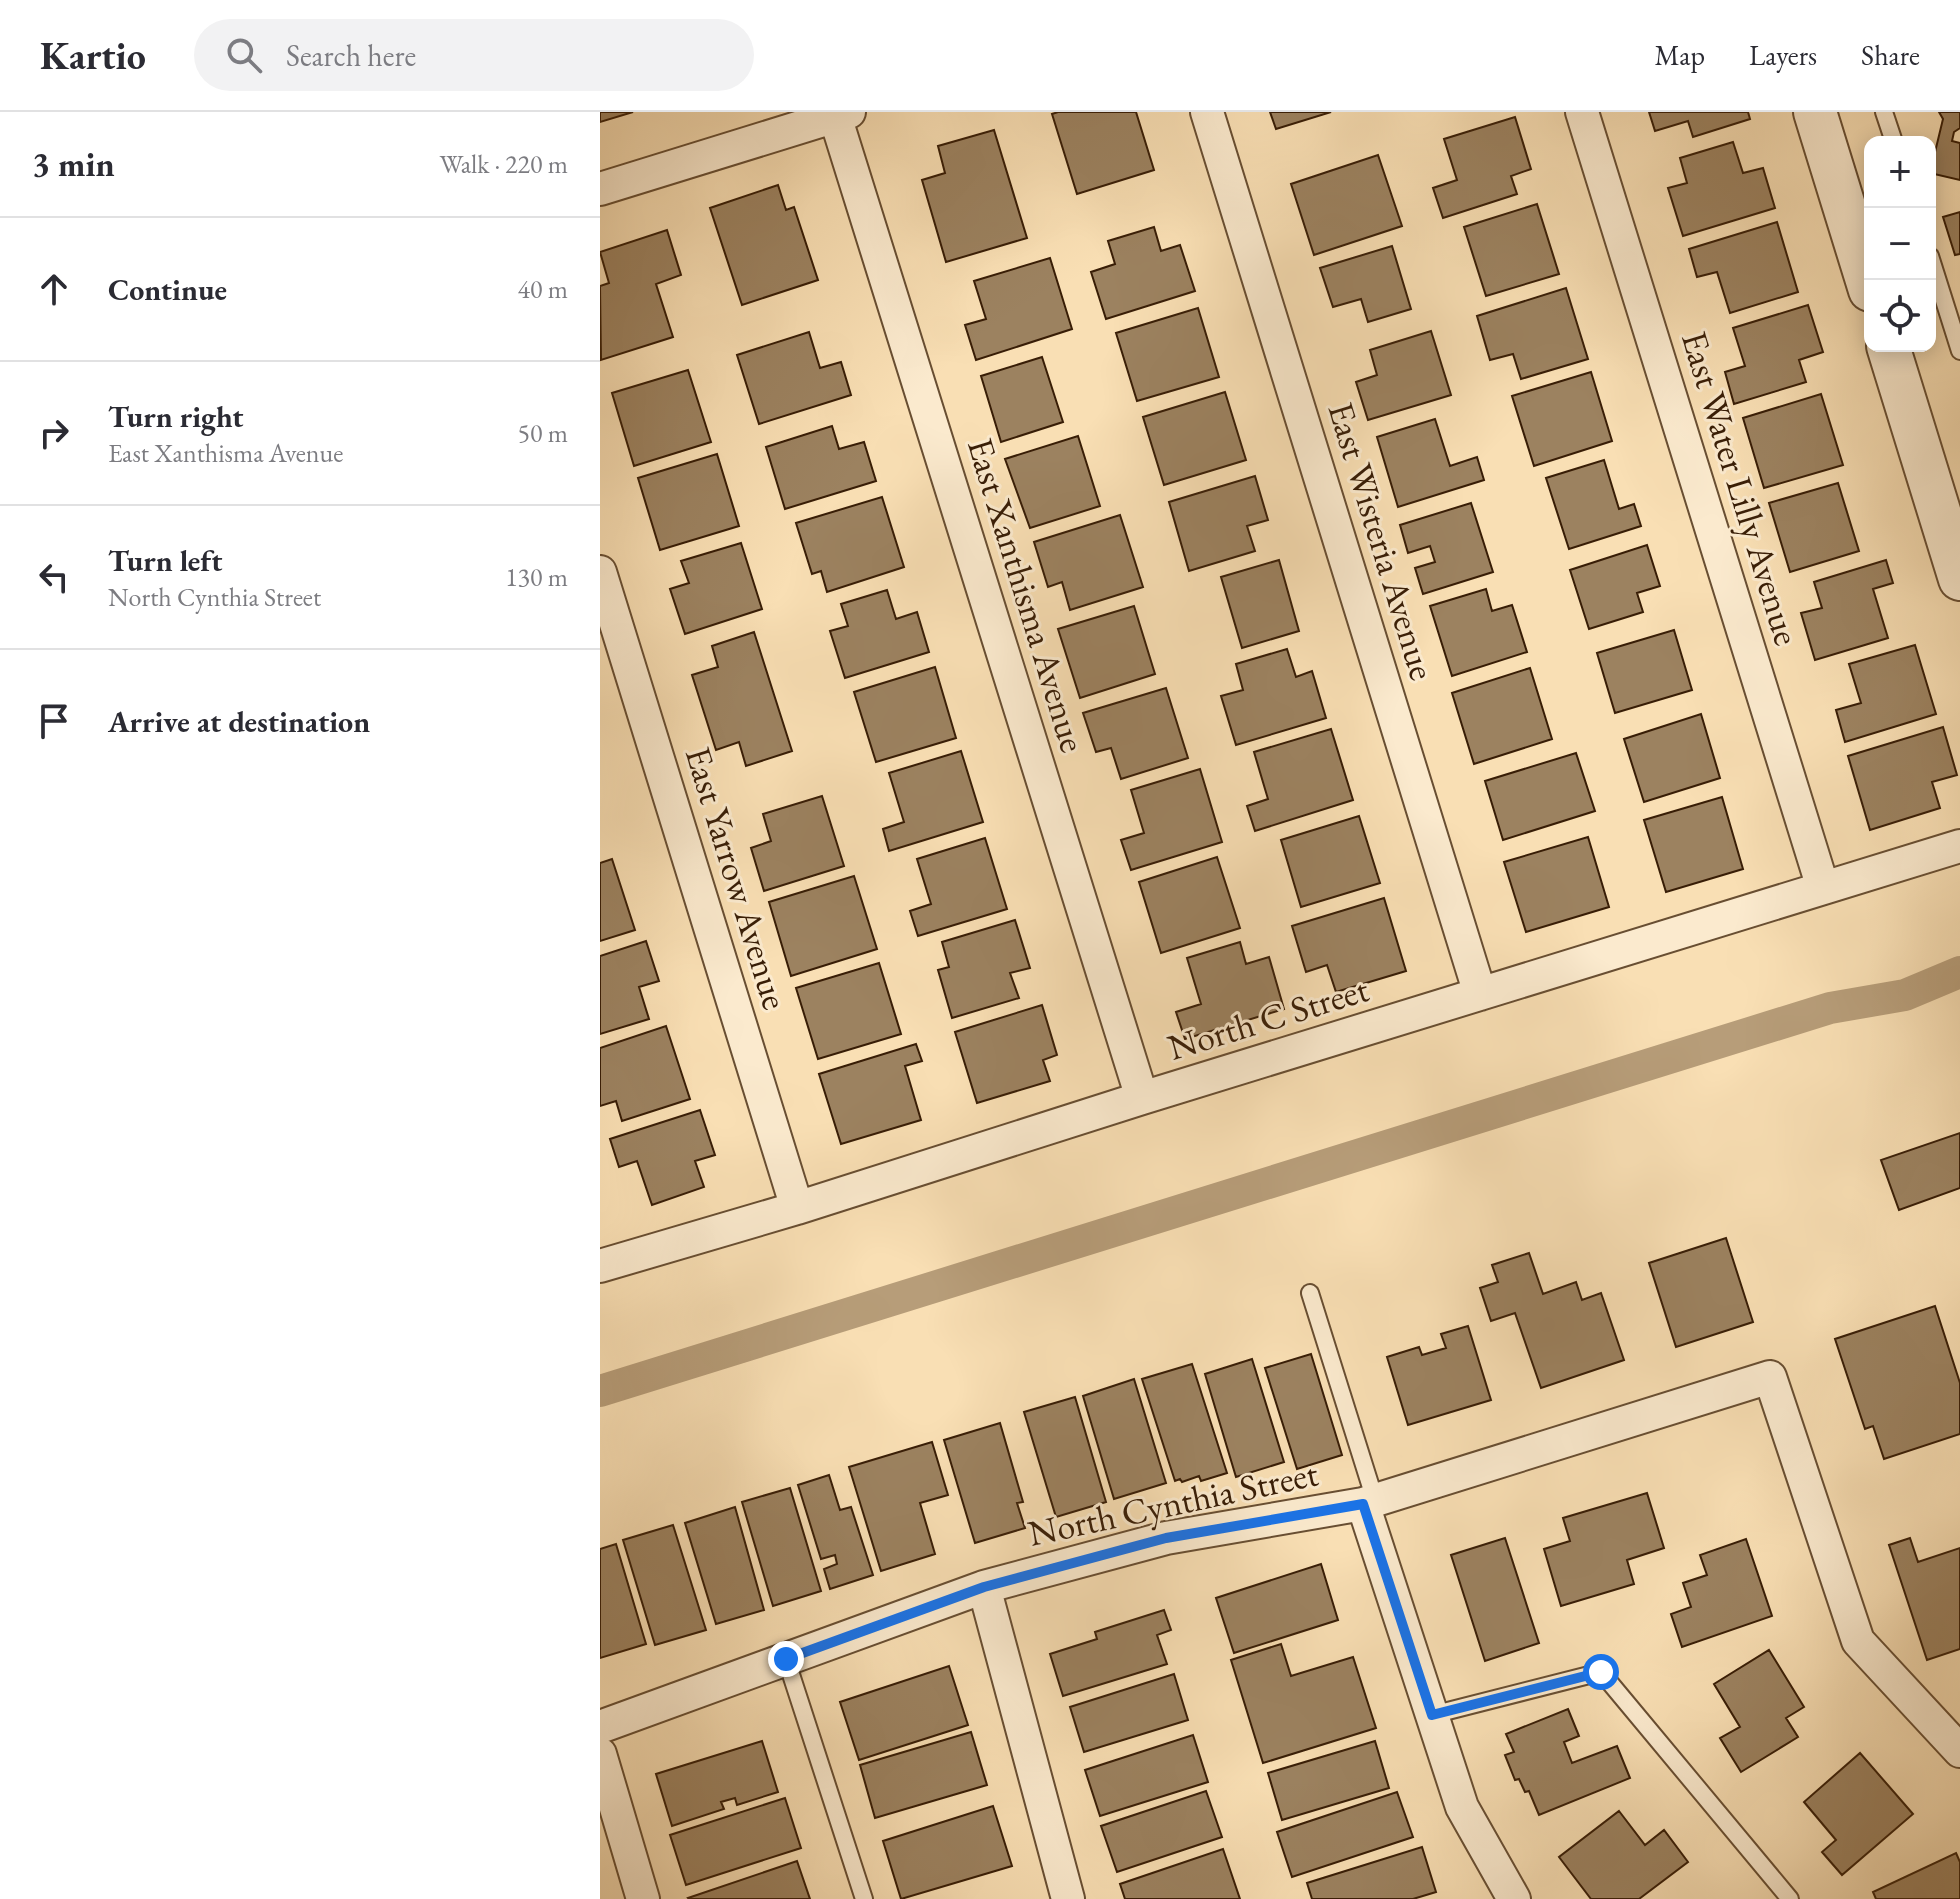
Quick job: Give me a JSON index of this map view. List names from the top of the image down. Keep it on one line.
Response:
{"streets":{"street":["East Water Lilly Avenue","East Wisteria Avenue","East Xanthisma Avenue","East Yarrow Avenue","North C Street","North Cynthia Street"]},"crossings":[["East Water Lilly Avenue","North C Street"],["East Wisteria Avenue","North C Street"],["East Xanthisma Avenue","North C Street"],["East Yarrow Avenue","North C Street"]],"page":{"header":"Kartio","search":"Search here","nav":["Map","Layers","Share"],"heading":["3 min","Walk · 220 m"],"map_buttons":["+","−"],"list":[["Continue","40 m"],["Turn right","East Xanthisma Avenue","50 m"],["Turn left","North Cynthia Street","130 m"],"Arrive at destination"]}}
